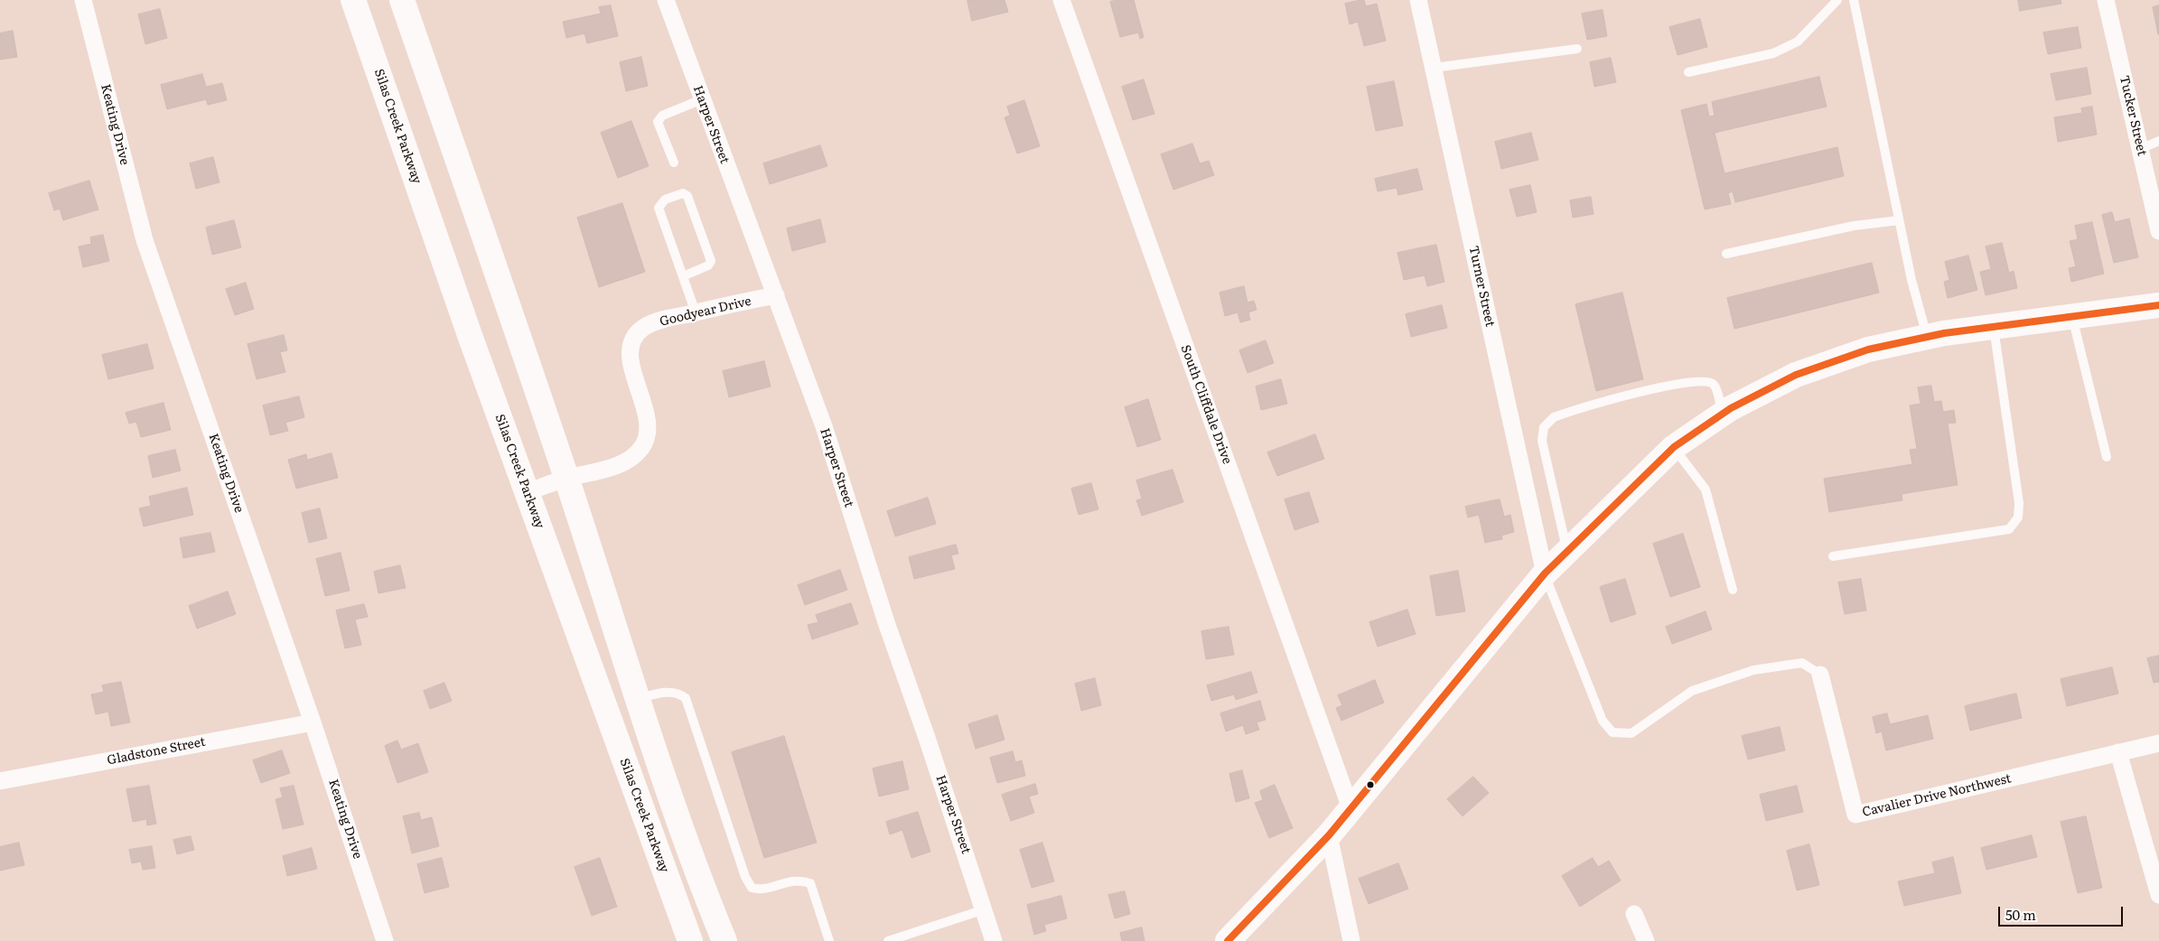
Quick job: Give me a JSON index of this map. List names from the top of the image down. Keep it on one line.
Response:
{"streets":{"main road":["Silas Creek Parkway"],"street":["Tucker Street","Keating Drive","Harper Street","Turner Street","Goodyear Drive","South Cliffdale Drive","Gladstone Street","Cavalier Drive Northwest"]},"crossings":[["Keating Drive","Gladstone Street"],["Harper Street","Goodyear Drive"],["Silas Creek Parkway","Goodyear Drive"]],"scale_bar":"50 m"}
